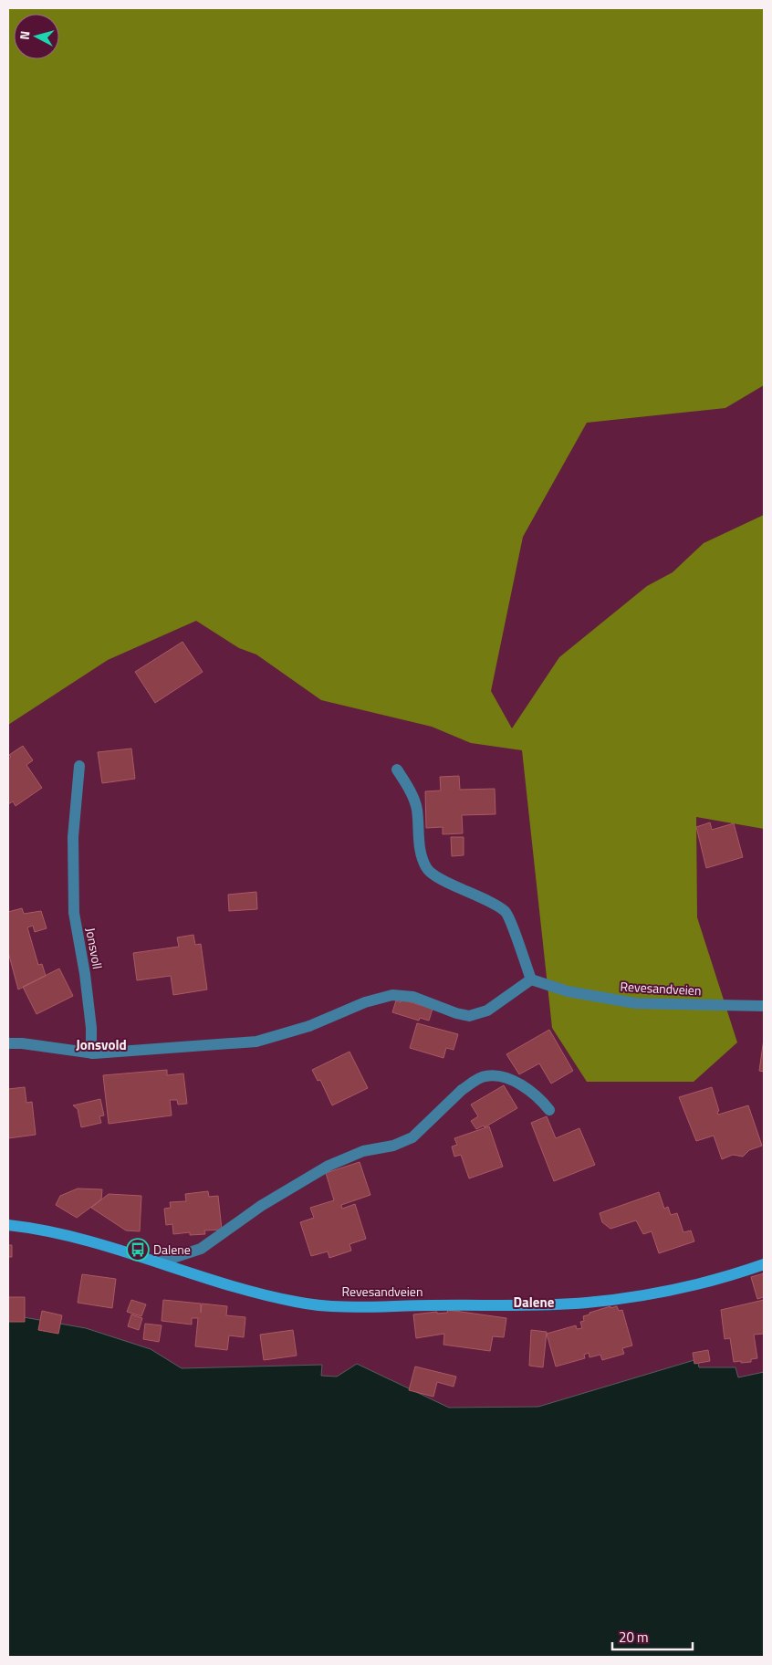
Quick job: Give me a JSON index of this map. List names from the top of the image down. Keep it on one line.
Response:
{"streets":{"main road":["Revesandveien"],"street":["Jonsvoll"]},"districts":["Jonsvold","Dalene"],"places":{"bus stop":["Dalene"]},"scale_bar":"20 m","north":"left"}
